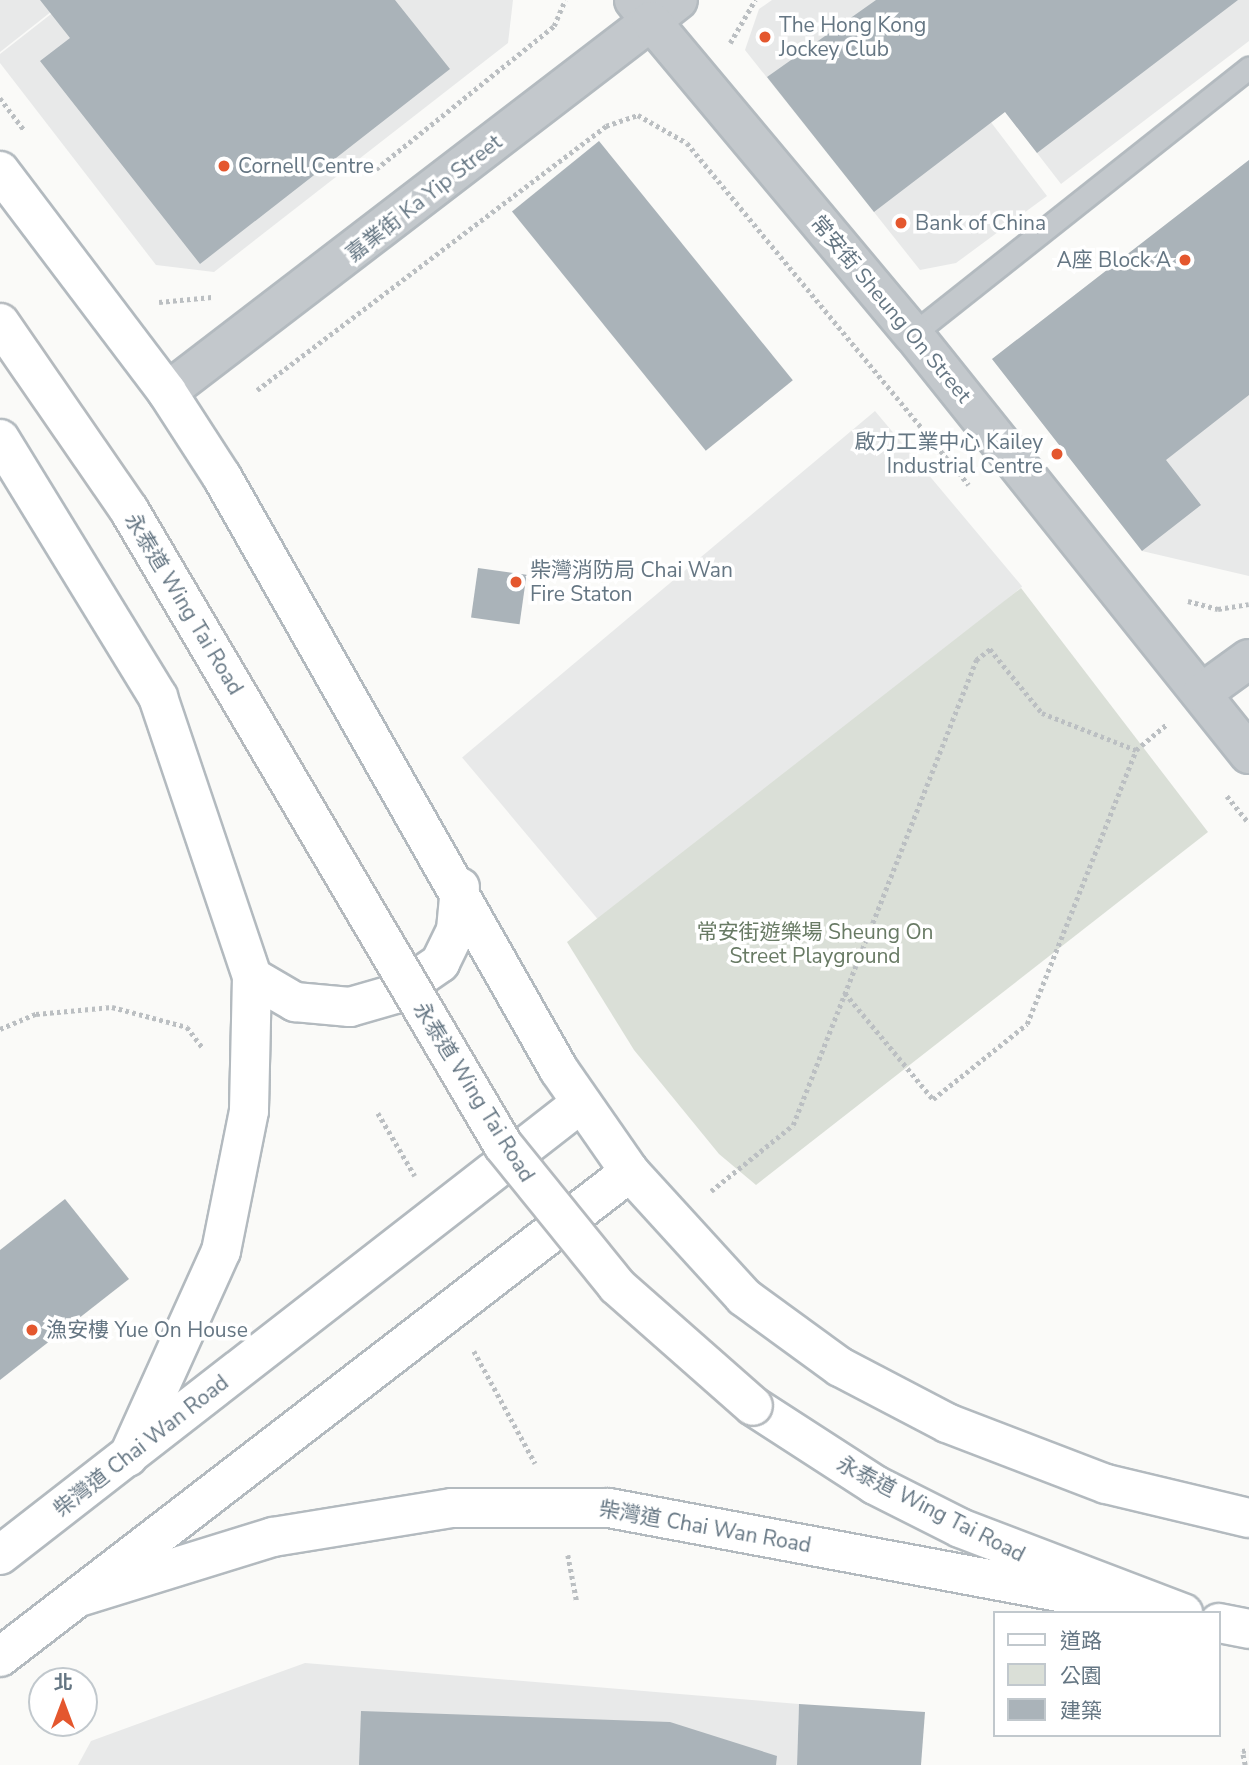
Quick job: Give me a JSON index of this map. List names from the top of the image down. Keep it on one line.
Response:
{"streets":{"main road":["永泰道 Wing Tai Road","柴灣道 Chai Wan Road"],"street":["嘉業街 Ka Yip Street","常安街 Sheung On Street"]},"crossings":[["嘉業街 Ka Yip Street","常安街 Sheung On Street"]],"parks":["常安街遊樂場 Sheung On Street Playground"],"places":["The Hong Kong Jockey Club","Cornell Centre","Bank of China","A座 Block A","啟力工業中心 Kailey Industrial Centre","柴灣消防局 Chai Wan Fire Staton","漁安樓 Yue On House"],"legend":["道路","公園","建築"],"north":"top"}
